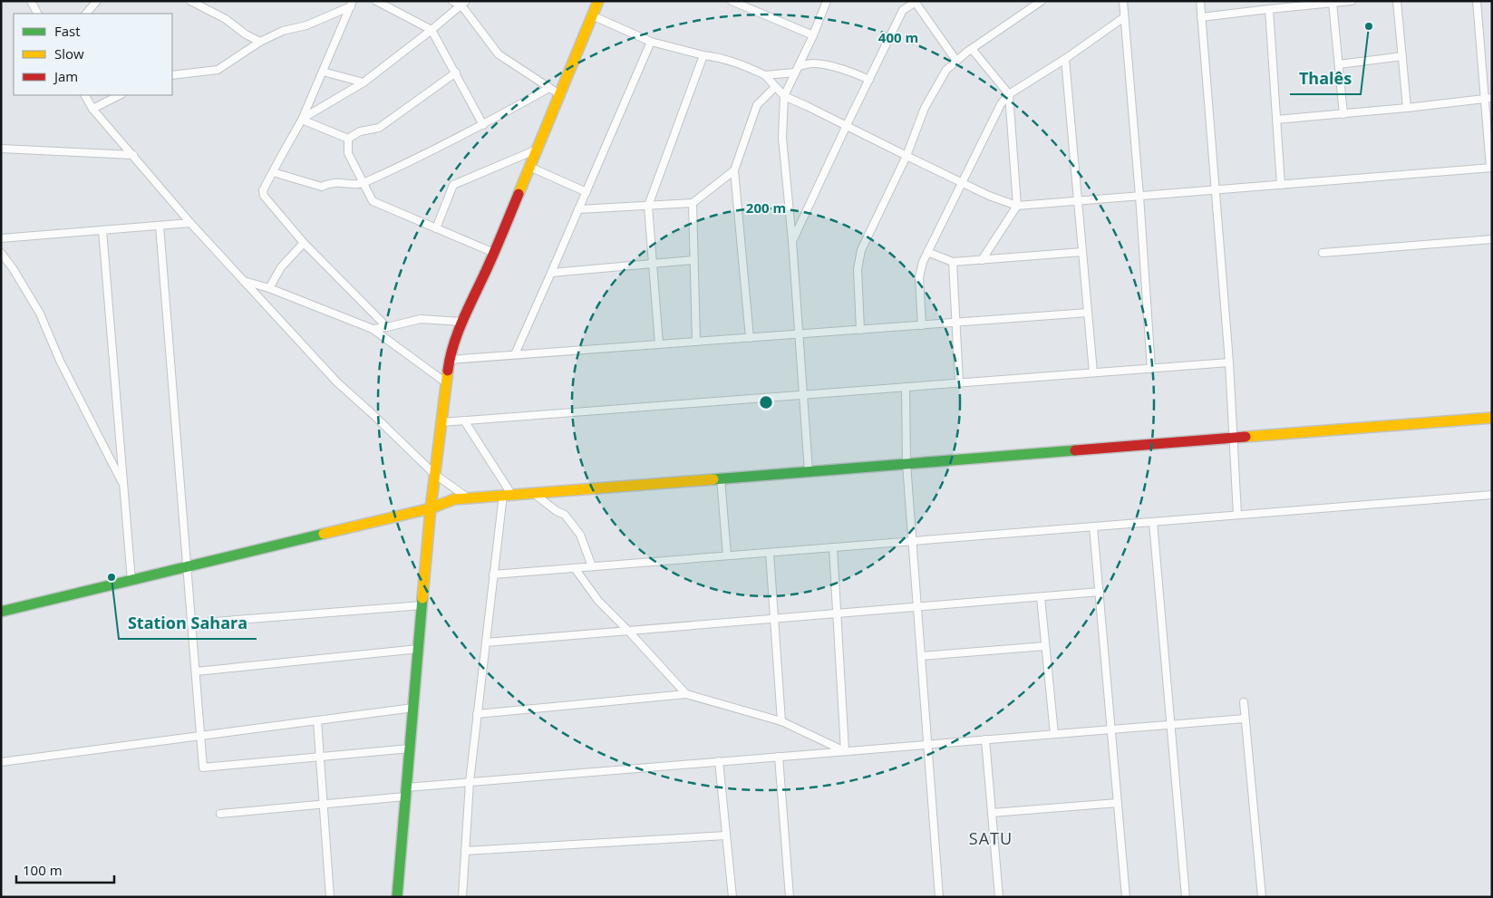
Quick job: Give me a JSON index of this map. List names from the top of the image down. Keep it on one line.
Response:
{"districts":["SATU"],"places":["Thalês","Station Sahara"],"legend":["Fast","Slow","Jam"],"scale_bar":"100 m","rings":["400 m","200 m"]}
